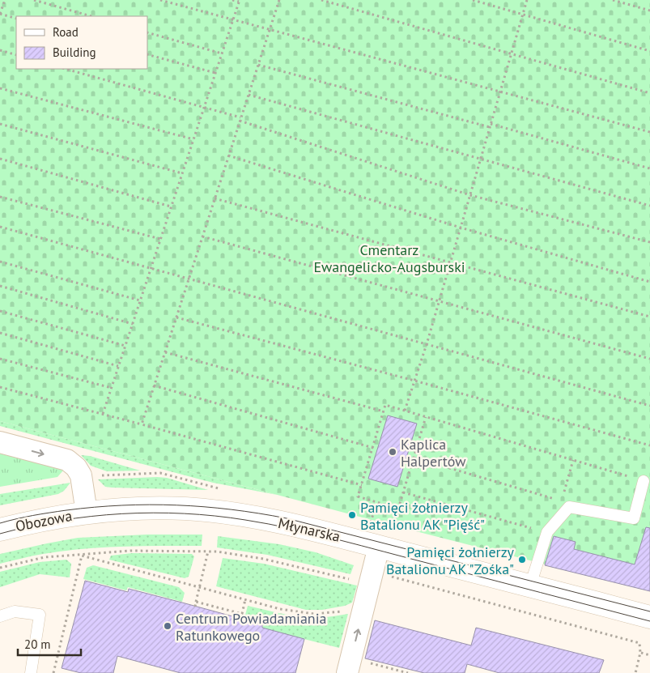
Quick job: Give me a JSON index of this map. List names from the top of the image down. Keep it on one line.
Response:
{"streets":{"street":["Obozowa","Młynarska"]},"crossings":[["Obozowa","Młynarska"]],"parks":["Cmentarz Ewangelicko-Augsburski"],"places":["Kaplica Halpertów","Pamięci żołnierzy Batalionu AK \"Pięść\"","Pamięci żołnierzy Batalionu AK \"Zośka\"","Centrum Powiadamiania Ratunkowego"],"legend":["Road","Building"],"scale_bar":"20 m"}
